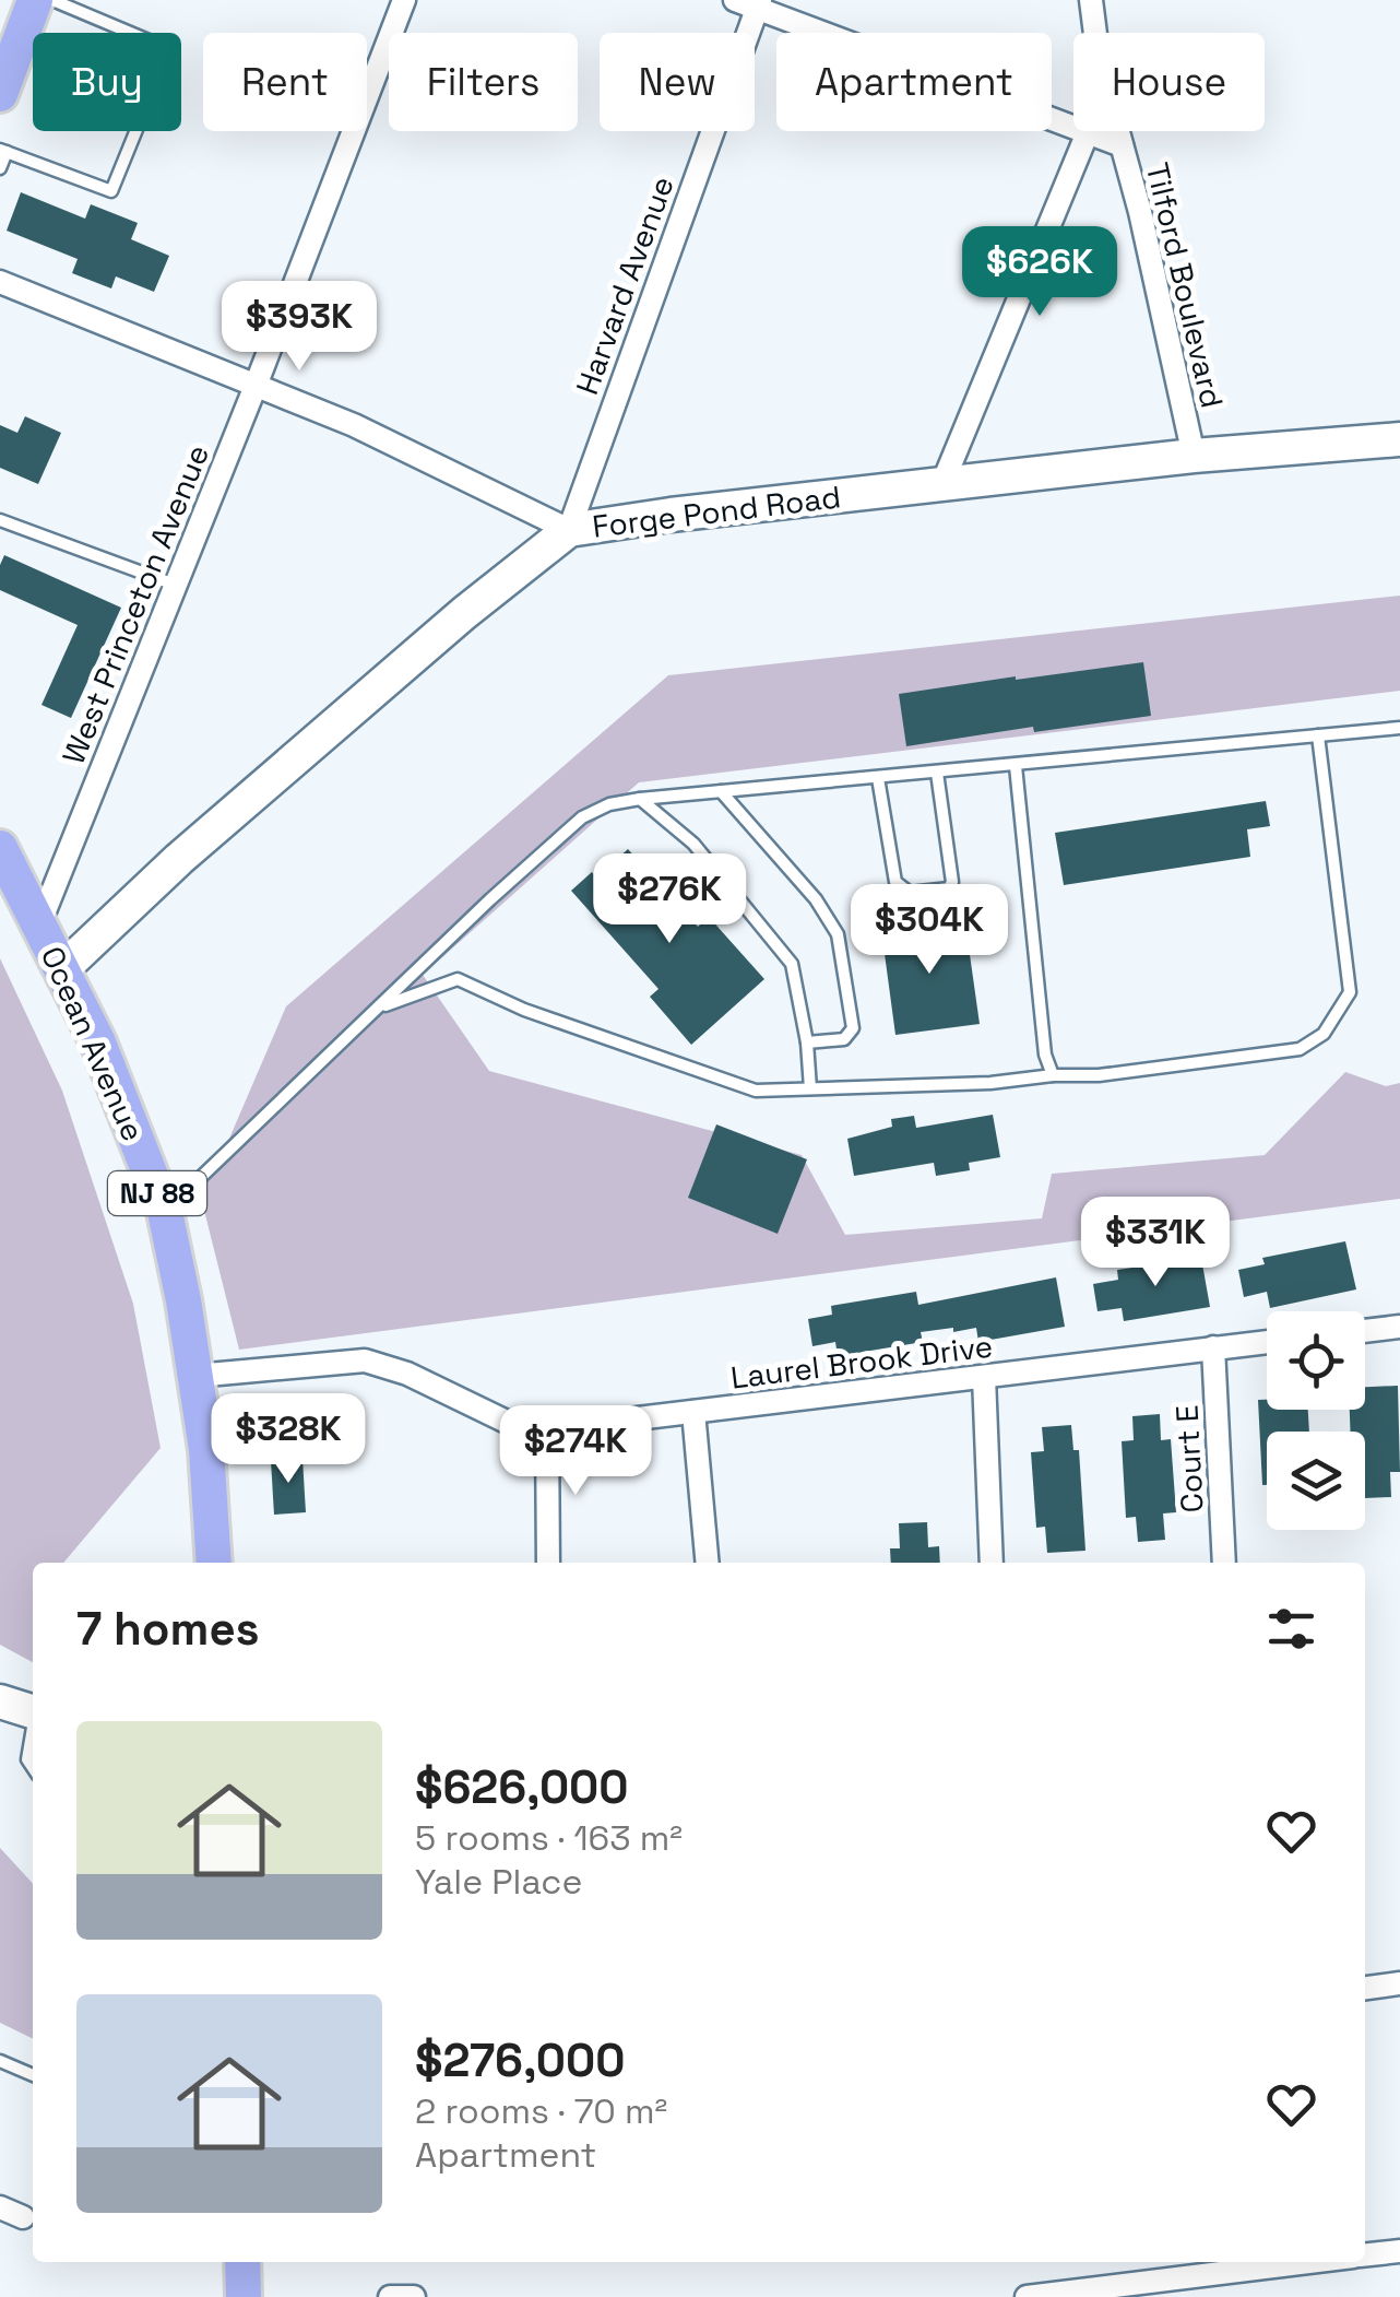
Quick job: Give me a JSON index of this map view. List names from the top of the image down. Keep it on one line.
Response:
{"streets":{"main road":["Ocean Avenue","NJ 88"],"street":["Harvard Avenue","Tilford Boulevard","Forge Pond Road","West Princeton Avenue","Laurel Brook Drive","Court E"]},"crossings":[["Harvard Avenue","Forge Pond Road"],["Tilford Boulevard","Forge Pond Road"],["Forge Pond Road","Ocean Avenue"],["West Princeton Avenue","Ocean Avenue"],["Ocean Avenue","Laurel Brook Drive"],["Laurel Brook Drive","Court E"]],"page":{"chip":["Buy","Rent","Filters","New","Apartment","House"],"price":["$626K","$393K","$276K","$304K","$331K","$328K","$274K"],"heading":"7 homes","list":[{"name":"$626,000","note":"5 rooms · 163 m² · Yale Place"},{"name":"$276,000","note":"2 rooms · 70 m² · Apartment"}]}}
